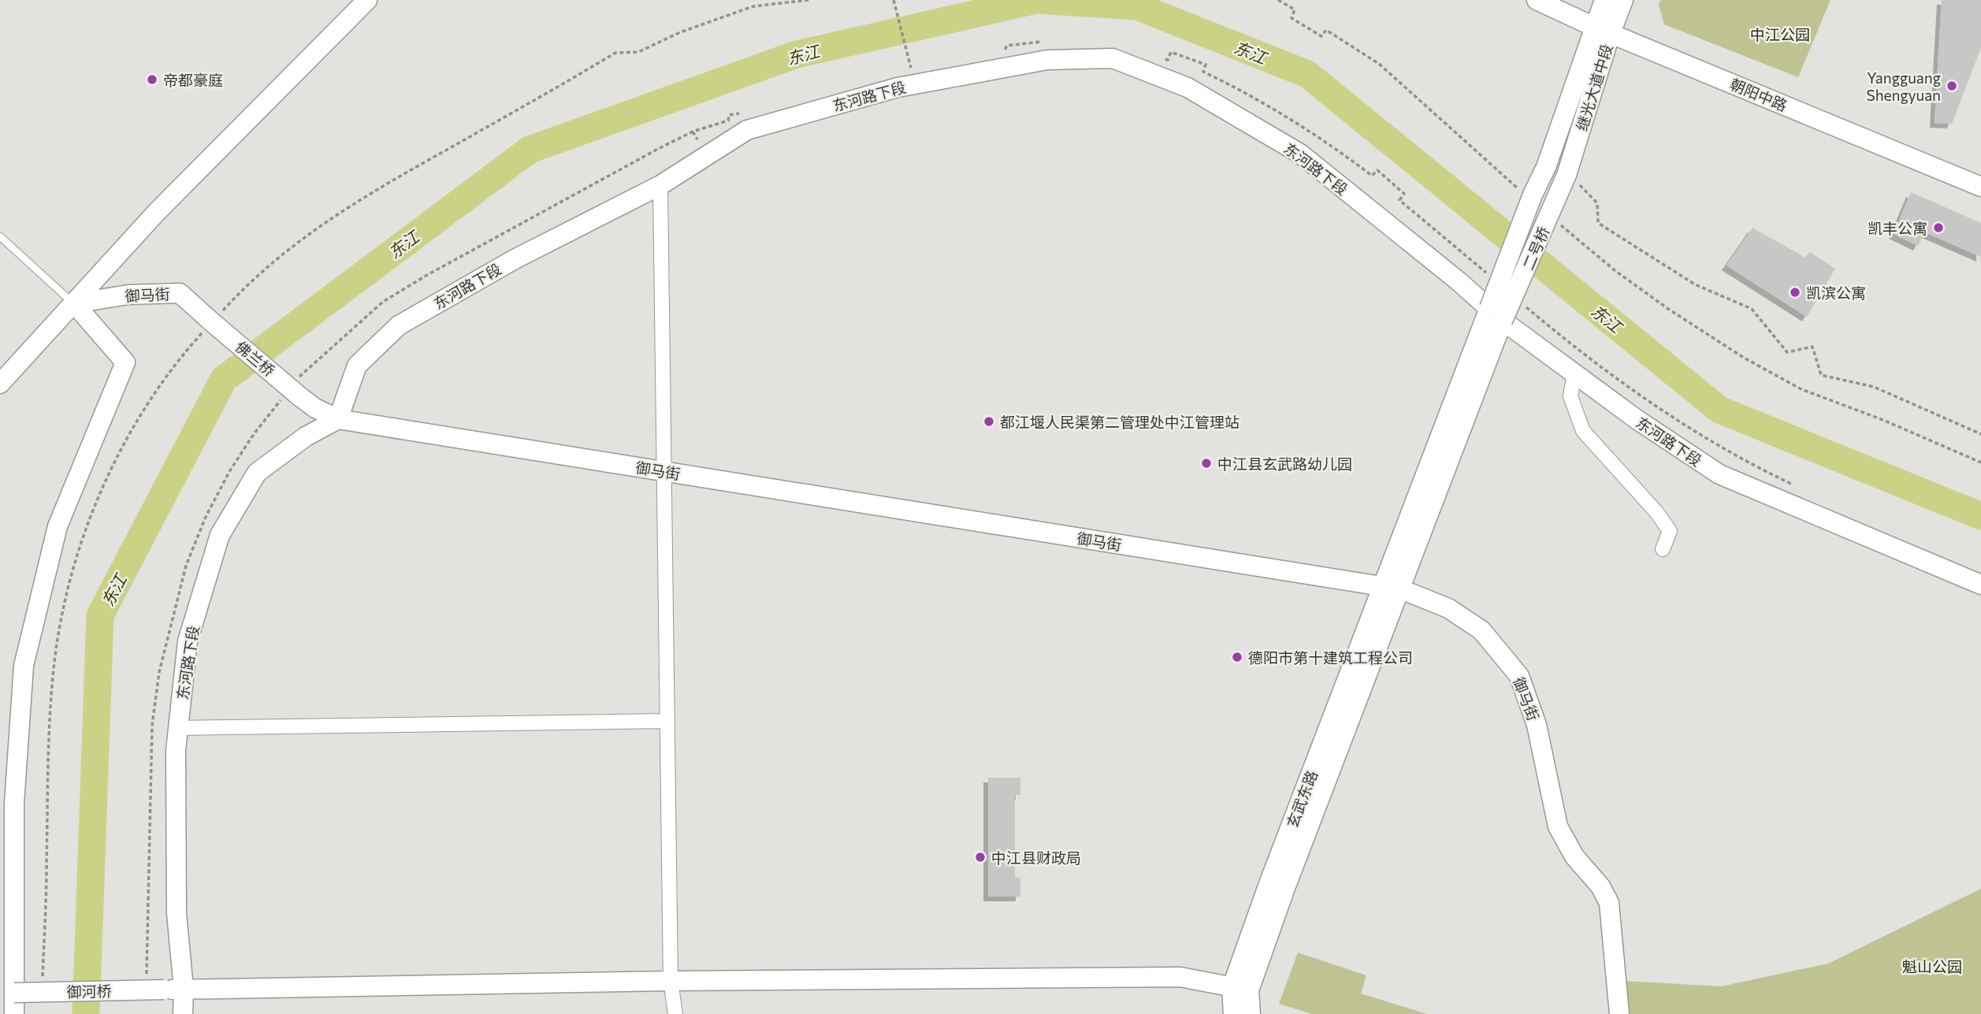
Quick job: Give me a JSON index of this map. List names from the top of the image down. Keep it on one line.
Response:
{"streets":{"street":["继光大道中段","朝阳中路","东河路下段","二号桥","御马街","佛兰桥","玄武东路","御河桥"]},"crossings":[["继光大道中段","朝阳中路"],["继光大道中段","二号桥"],["东河路下段","二号桥"],["东河路下段","御马街"],["东河路下段","玄武东路"],["东河路下段","御河桥"],["二号桥","玄武东路"],["御马街","佛兰桥"],["御马街","玄武东路"],["玄武东路","御河桥"]],"water":["东江"],"parks":["中江公园","魁山公园"],"places":["帝都豪庭","Yangguang Shengyuan","凯丰公寓","凯滨公寓","都江堰人民渠第二管理处中江管理站","中江县玄武路幼儿园","德阳市第十建筑工程公司","中江县财政局"]}
